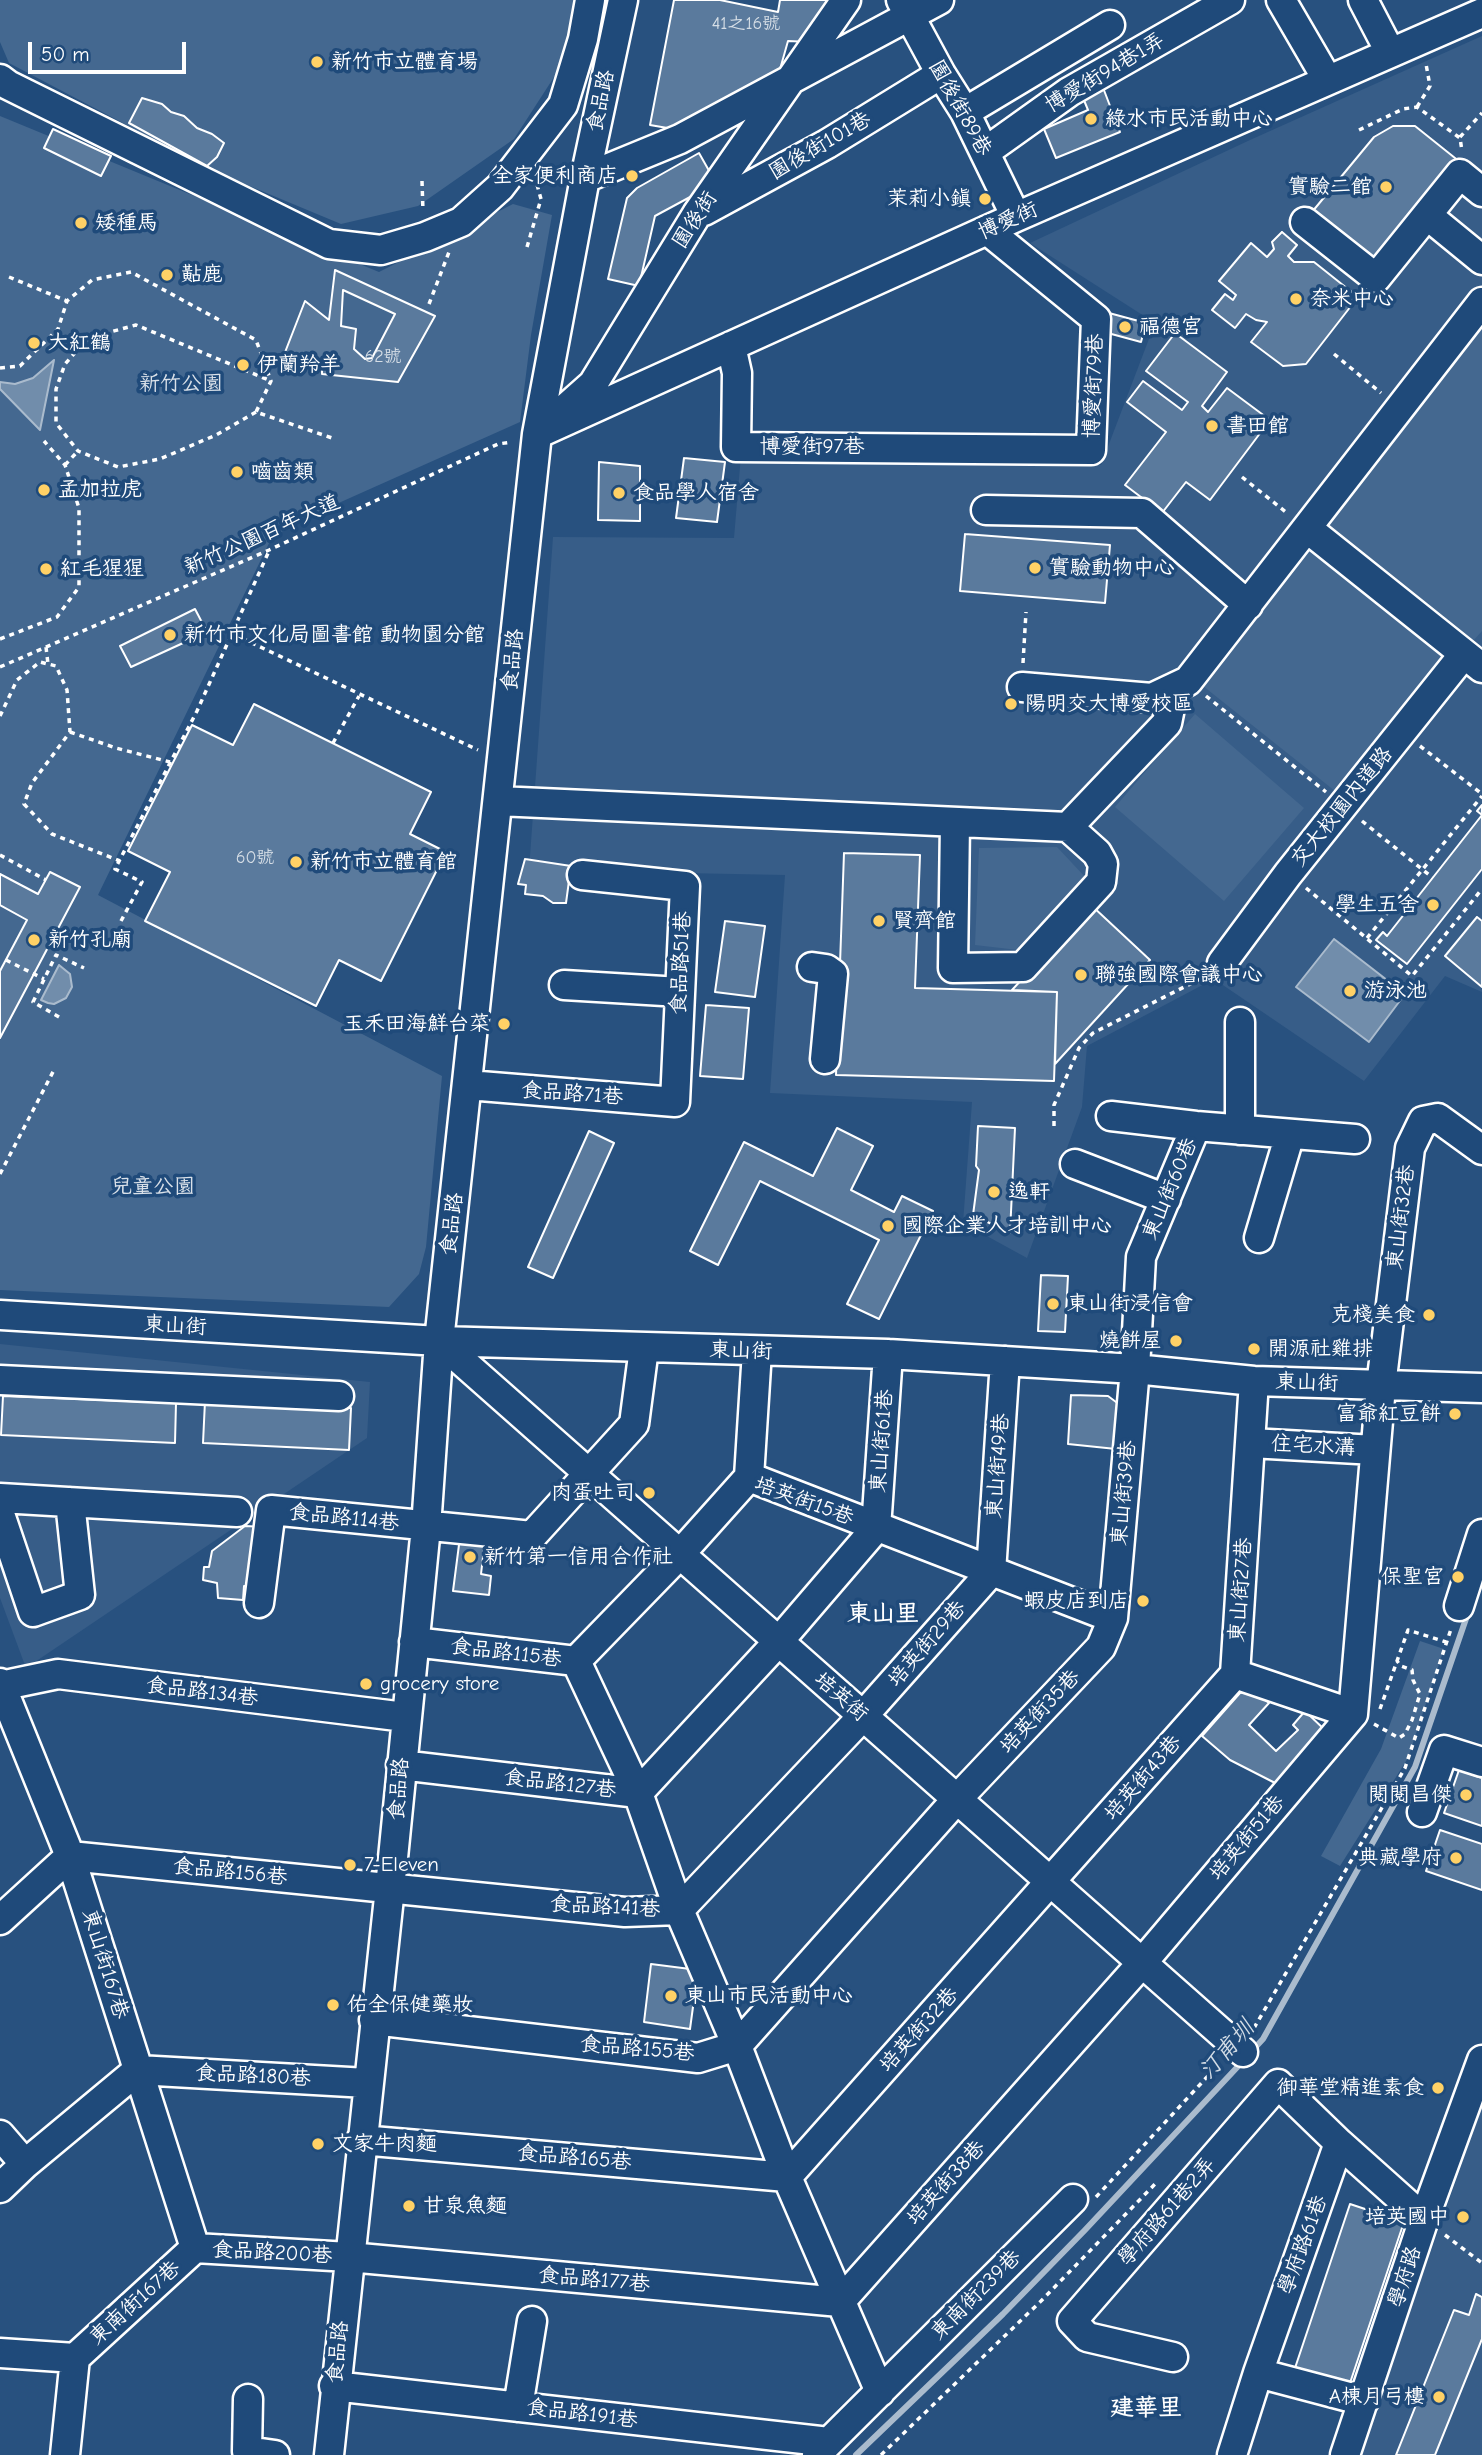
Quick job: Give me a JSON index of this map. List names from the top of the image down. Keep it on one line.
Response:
{"streets":{"street":["博愛街94巷1弄","食品路","園後街89巷","園後街101巷","園後街","博愛街","博愛街79巷","博愛街97巷","交大校園內道路","食品路51巷","食品路71巷","東山街60巷","東山街32巷","東山街","東山街61巷","住宅水溝","東山街49巷","東山街39巷","培英街15巷","食品路114巷","東山街27巷","培英街29巷","食品路115巷","食品路134巷","培英街","培英街35巷","培英街43巷","食品路127巷","培英街51巷","食品路156巷","食品路141巷","東山街167巷","培英街32巷","食品路155巷","食品路180巷","食品路165巷","培英街38巷","學府路61巷2弄","學府路61巷","食品路200巷","學府路","食品路177巷","東南街239巷","東南街167巷","食品路191巷"],"path":["新竹公園百年大道"]},"crossings":[["博愛街94巷1弄","園後街89巷"],["食品路","園後街"],["食品路","博愛街"],["食品路","新竹公園百年大道"],["食品路","食品路71巷"],["食品路","東山街"],["食品路","食品路114巷"],["食品路","食品路115巷"],["食品路","食品路134巷"],["食品路","培英街"],["食品路","食品路127巷"],["食品路","食品路156巷"],["食品路","食品路141巷"],["食品路","食品路155巷"],["食品路","食品路180巷"],["食品路","食品路165巷"],["食品路","食品路200巷"],["食品路","食品路177巷"],["食品路","食品路191巷"],["園後街89巷","園後街101巷"],["園後街89巷","博愛街"],["園後街101巷","園後街"],["園後街","博愛街"],["園後街","新竹公園百年大道"],["博愛街","博愛街79巷"],["博愛街","博愛街97巷"],["博愛街","新竹公園百年大道"],["博愛街79巷","博愛街97巷"],["食品路51巷","食品路71巷"],["東山街60巷","東山街"],["東山街60巷","東山街39巷"],["東山街32巷","東山街"],["東山街","東山街61巷"],["東山街","東山街49巷"],["東山街","東山街39巷"],["東山街","東山街27巷"],["東山街","培英街"],["東山街61巷","培英街15巷"],["東山街61巷","食品路127巷"],["住宅水溝","東山街27巷"],["東山街49巷","培英街15巷"],["東山街49巷","培英街29巷"],["東山街39巷","培英街15巷"],["東山街39巷","培英街35巷"],["培英街15巷","培英街29巷"],["培英街15巷","食品路115巷"],["培英街15巷","培英街"],["培英街15巷","培英街35巷"],["培英街15巷","食品路127巷"],["東山街27巷","培英街43巷"],["培英街29巷","培英街"],["培英街29巷","食品路141巷"],["食品路115巷","培英街"],["食品路134巷","東山街167巷"],["培英街","培英街35巷"],["培英街","培英街43巷"],["培英街","食品路127巷"],["培英街","培英街51巷"],["培英街","食品路141巷"],["培英街","培英街32巷"],["培英街","培英街38巷"],["培英街43巷","培英街32巷"],["培英街51巷","培英街38巷"],["食品路156巷","食品路141巷"],["食品路156巷","東山街167巷"],["東山街167巷","食品路180巷"],["東山街167巷","食品路200巷"],["東山街167巷","東南街167巷"],["培英街32巷","食品路165巷"],["培英街38巷","食品路177巷"],["學府路61巷2弄","學府路61巷"],["食品路200巷","食品路177巷"],["食品路200巷","東南街167巷"],["東南街239巷","食品路191巷"]],"districts":["東山里","建華里"],"water":["汀甫圳"],"parks":["新竹公園","兒童公園"],"places":["新竹市立體育場","綠水市民活動中心","全家便利商店","實驗二館","茉莉小鎮","矮種馬","黇鹿","奈米中心","福德宫","大紅鶴","伊蘭羚羊","書田館","嚙齒類","孟加拉虎","食品學人宿舍","實驗動物中心","紅毛猩猩","新竹市文化局圖書館 動物園分館","陽明交大博愛校區","新竹市立體育館","學生五舍","賢齊館","新竹孔廟","聯強國際會議中心","游泳池","玉禾田海鮮台菜","逸軒","國際企業人才培訓中心","東山街浸信會","克棧美食","燒餅屋","開源社雞排","富爺紅豆餅","肉蛋吐司","新竹第一信用合作社","保聖宮","蝦皮店到店","grocery store","閱閱昌傑","典藏學府","7-Eleven","東山市民活動中心","佑全保健藥妝","御華堂精進素食","文家牛肉麵","甘泉魚麵","培英國中","A棟月弓樓"],"house_numbers":["41之16號","62號","60號"],"scale_bar":"50 m"}
